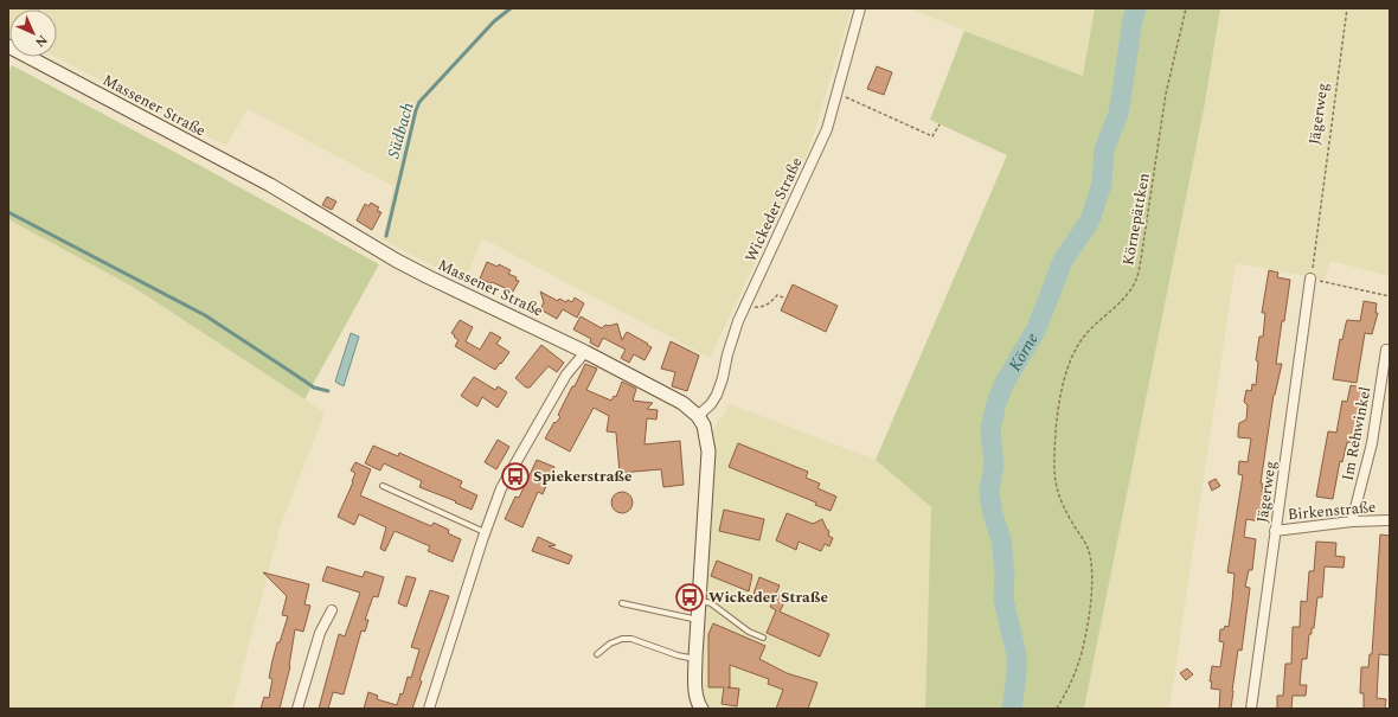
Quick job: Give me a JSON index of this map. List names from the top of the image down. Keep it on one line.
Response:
{"streets":{"main road":["Massener Straße"],"street":["Jägerweg","Wickeder Straße","Im Rehwinkel","Birkenstraße"],"path":["Körnepättken"]},"crossings":[["Massener Straße","Wickeder Straße"],["Jägerweg","Birkenstraße"],["Im Rehwinkel","Birkenstraße"]],"water":["Südbach","Körne"],"places":{"bus stop":["Spiekerstraße","Wickeder Straße"]},"north":"bottom right"}
